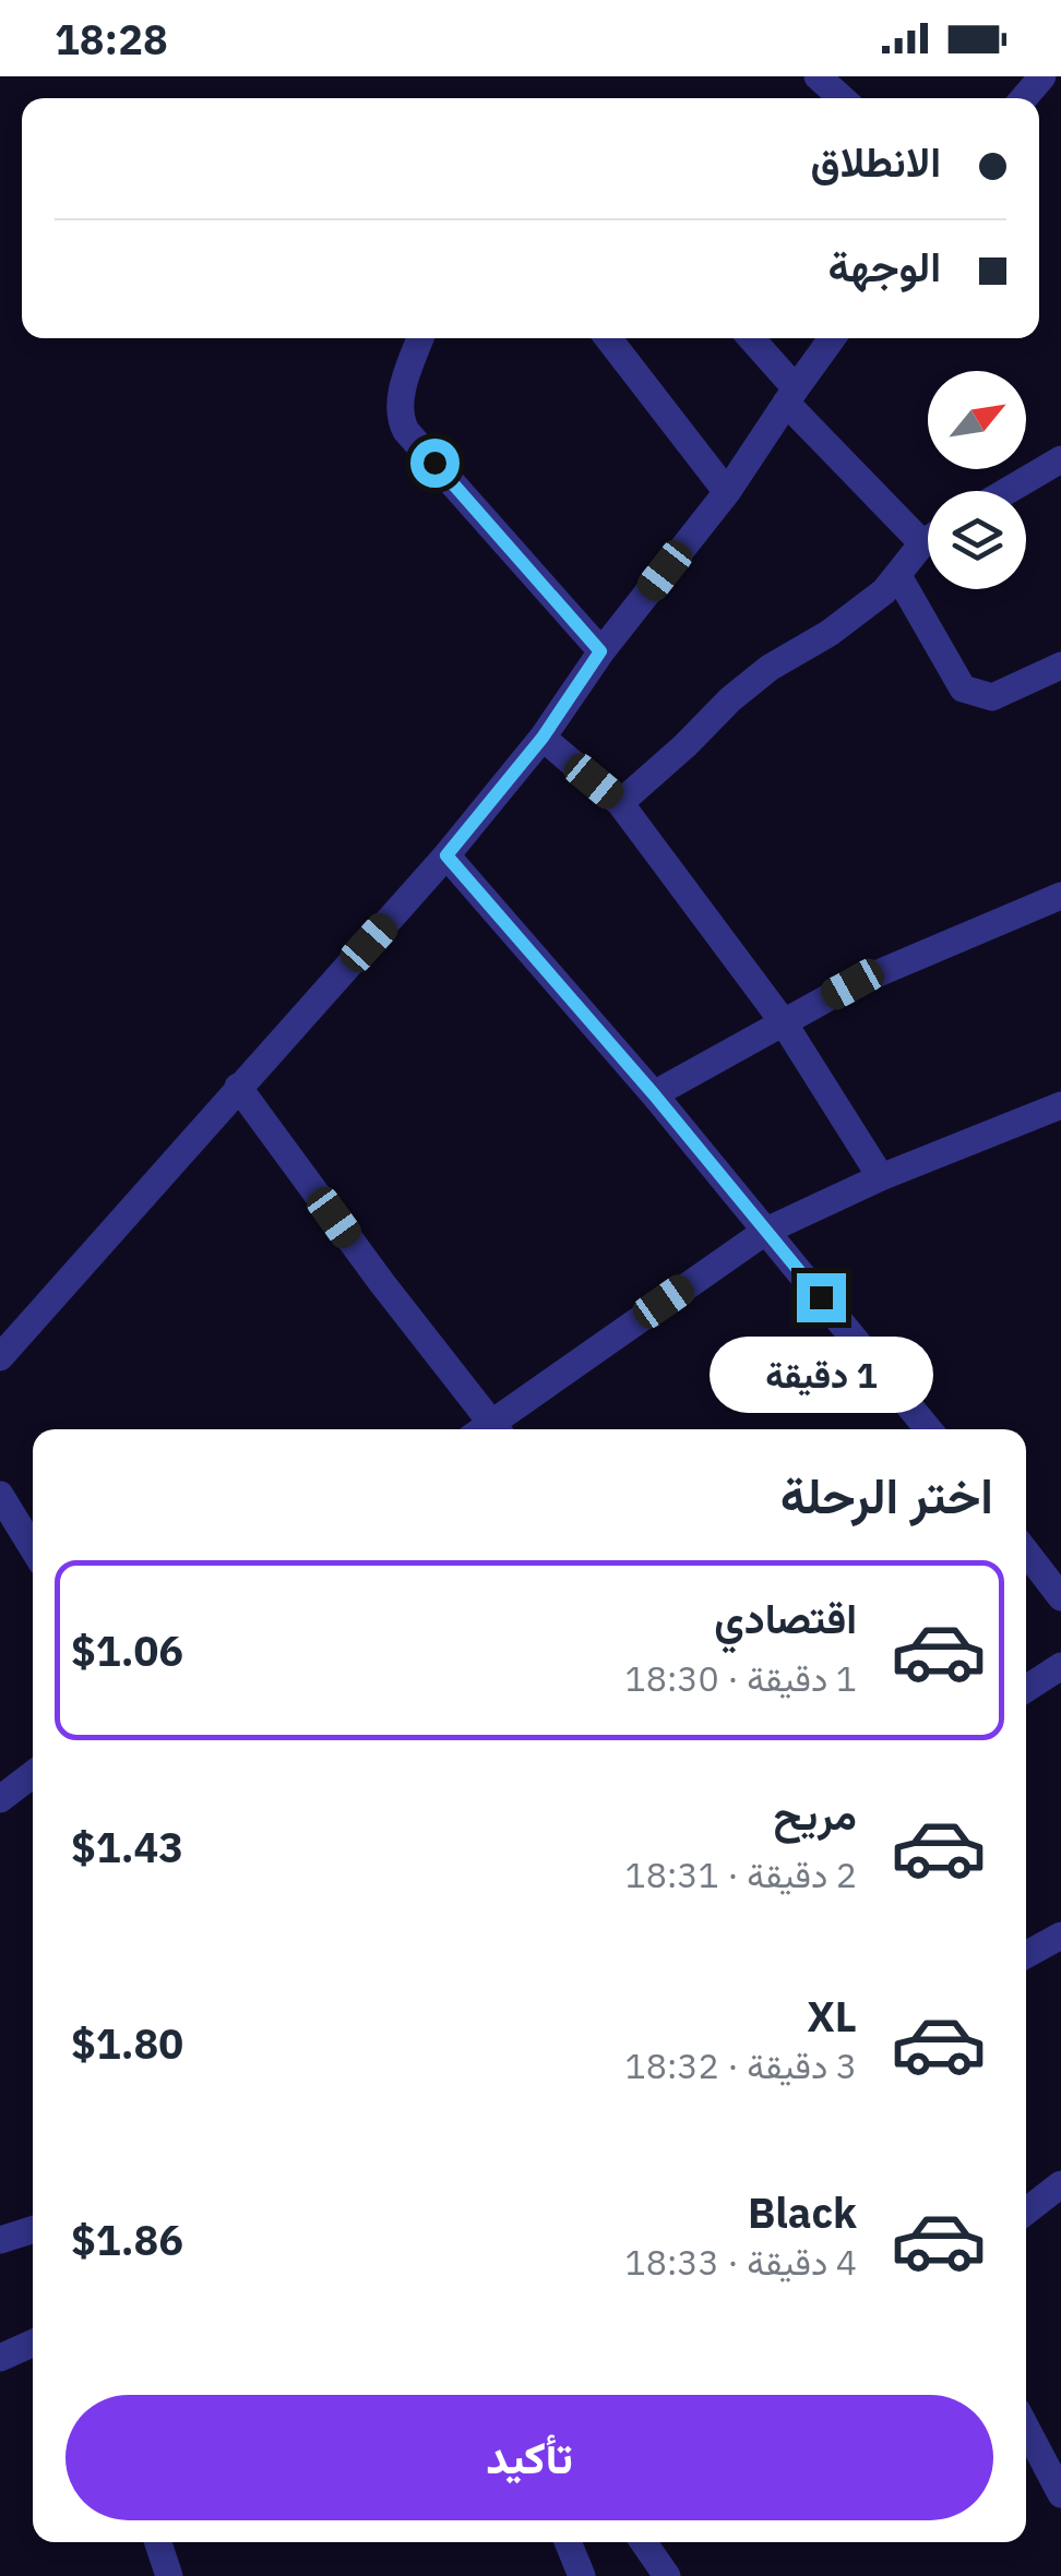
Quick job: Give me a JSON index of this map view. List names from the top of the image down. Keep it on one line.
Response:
{"north":"top right","page":{"status":"18:28","banner":["الانطلاق","الوجهة"],"bubble":"1 دقيقة","heading":"اختر الرحلة","list":[{"name":"اقتصادي","note":"1 دقيقة · 18:30","value":"$1.06"},{"name":"مريح","note":"2 دقيقة · 18:31","value":"$1.43"},{"name":"XL","note":"3 دقيقة · 18:32","value":"$1.80"},{"name":"Black","note":"4 دقيقة · 18:33","value":"$1.86"}],"buttons":"تأكيد"}}
